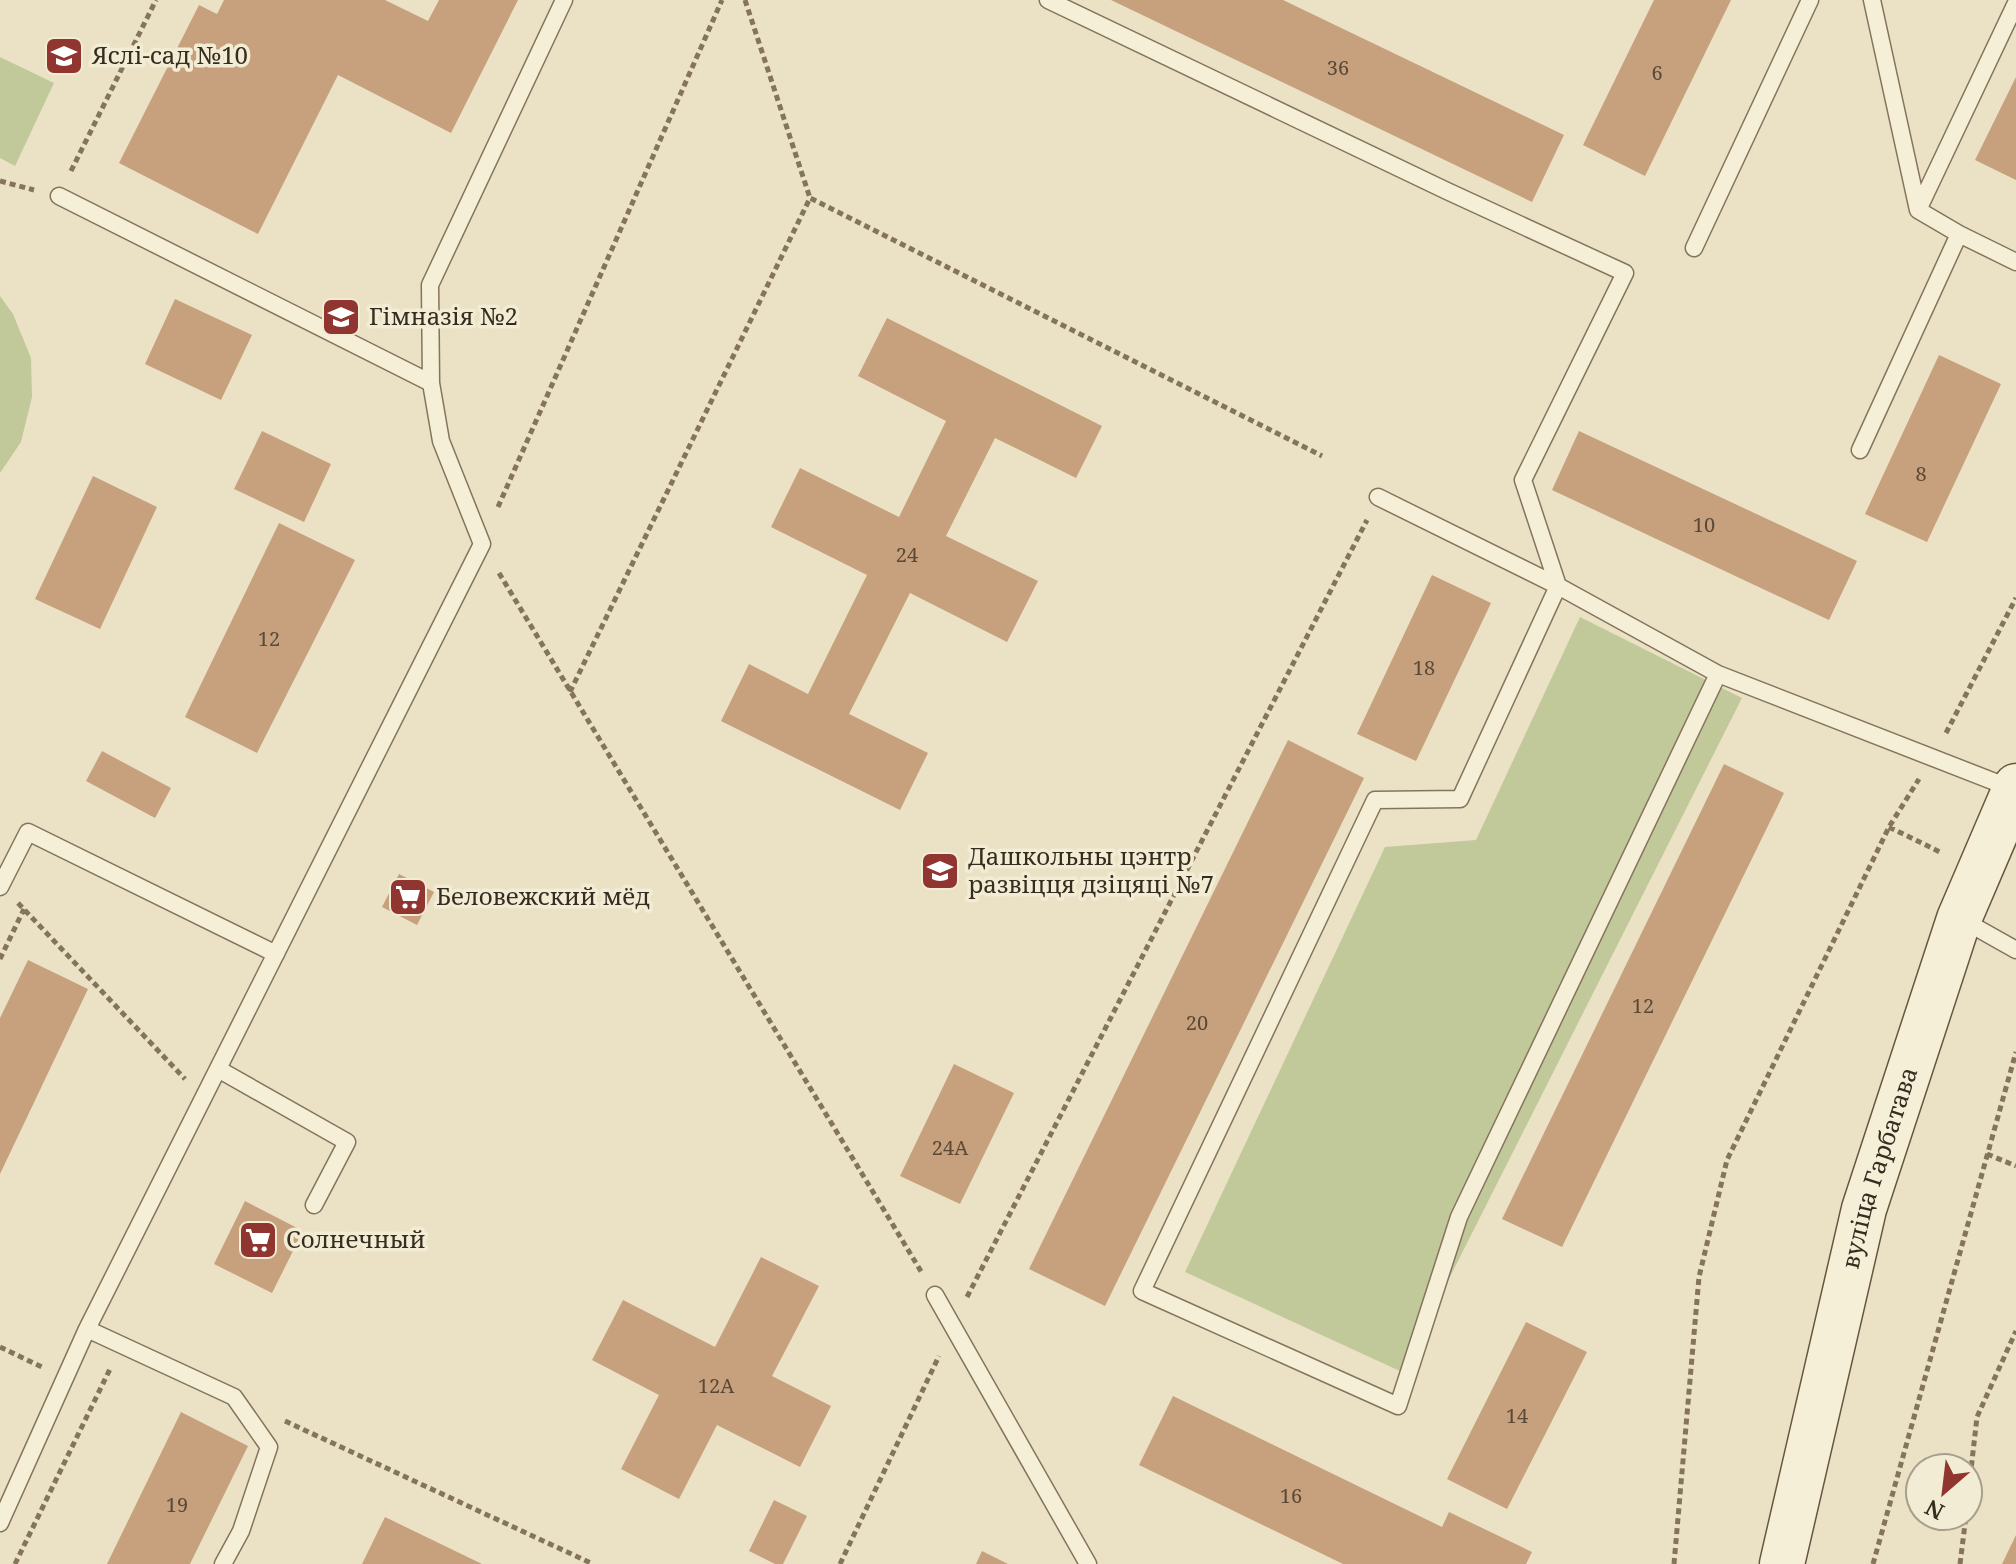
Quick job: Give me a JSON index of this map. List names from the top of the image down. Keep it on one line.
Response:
{"streets":{"street":["вуліца Гарбатава"]},"places":{"school or university":["Яслі-сад №10","Гімназія №2","Дашкольны цэнтр развіцця дзіцяці №7"],"supermarket":["Беловежский мёд","Солнечный"]},"house_numbers":["36","6","8","10","24","12","18","12","20","24А","12А","14","16","19"],"north":"bottom left"}
